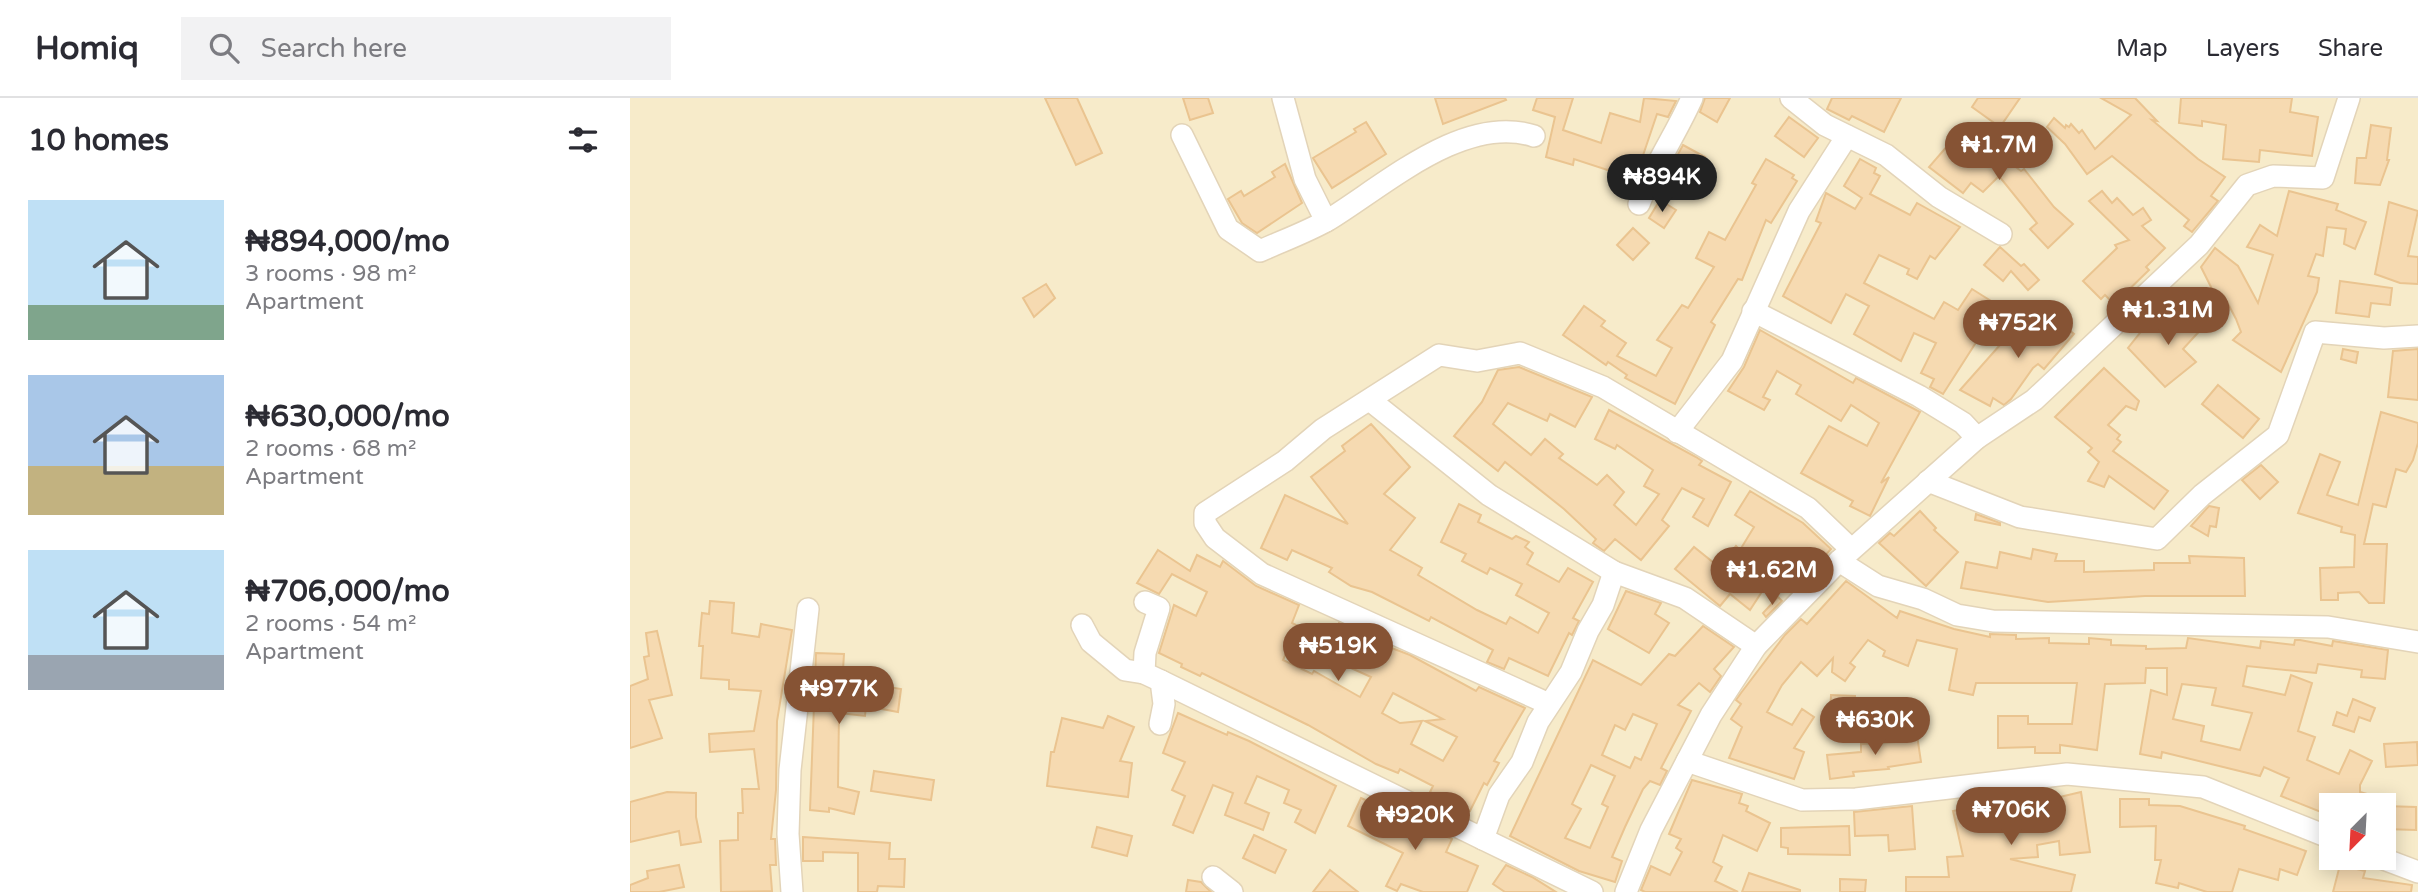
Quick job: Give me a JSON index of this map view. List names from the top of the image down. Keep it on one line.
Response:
{"north":"bottom left","page":{"header":"Homiq","search":"Search here","nav":["Map","Layers","Share"],"heading":"10 homes","price":["₦1.7M","₦894K","₦1.31M","₦752K","₦1.62M","₦519K","₦977K","₦630K","₦706K","₦920K"],"list":[{"name":"₦894,000/mo","note":"3 rooms · 98 m² · Apartment"},{"name":"₦630,000/mo","note":"2 rooms · 68 m² · Apartment"},{"name":"₦706,000/mo","note":"2 rooms · 54 m² · Apartment"}]}}
